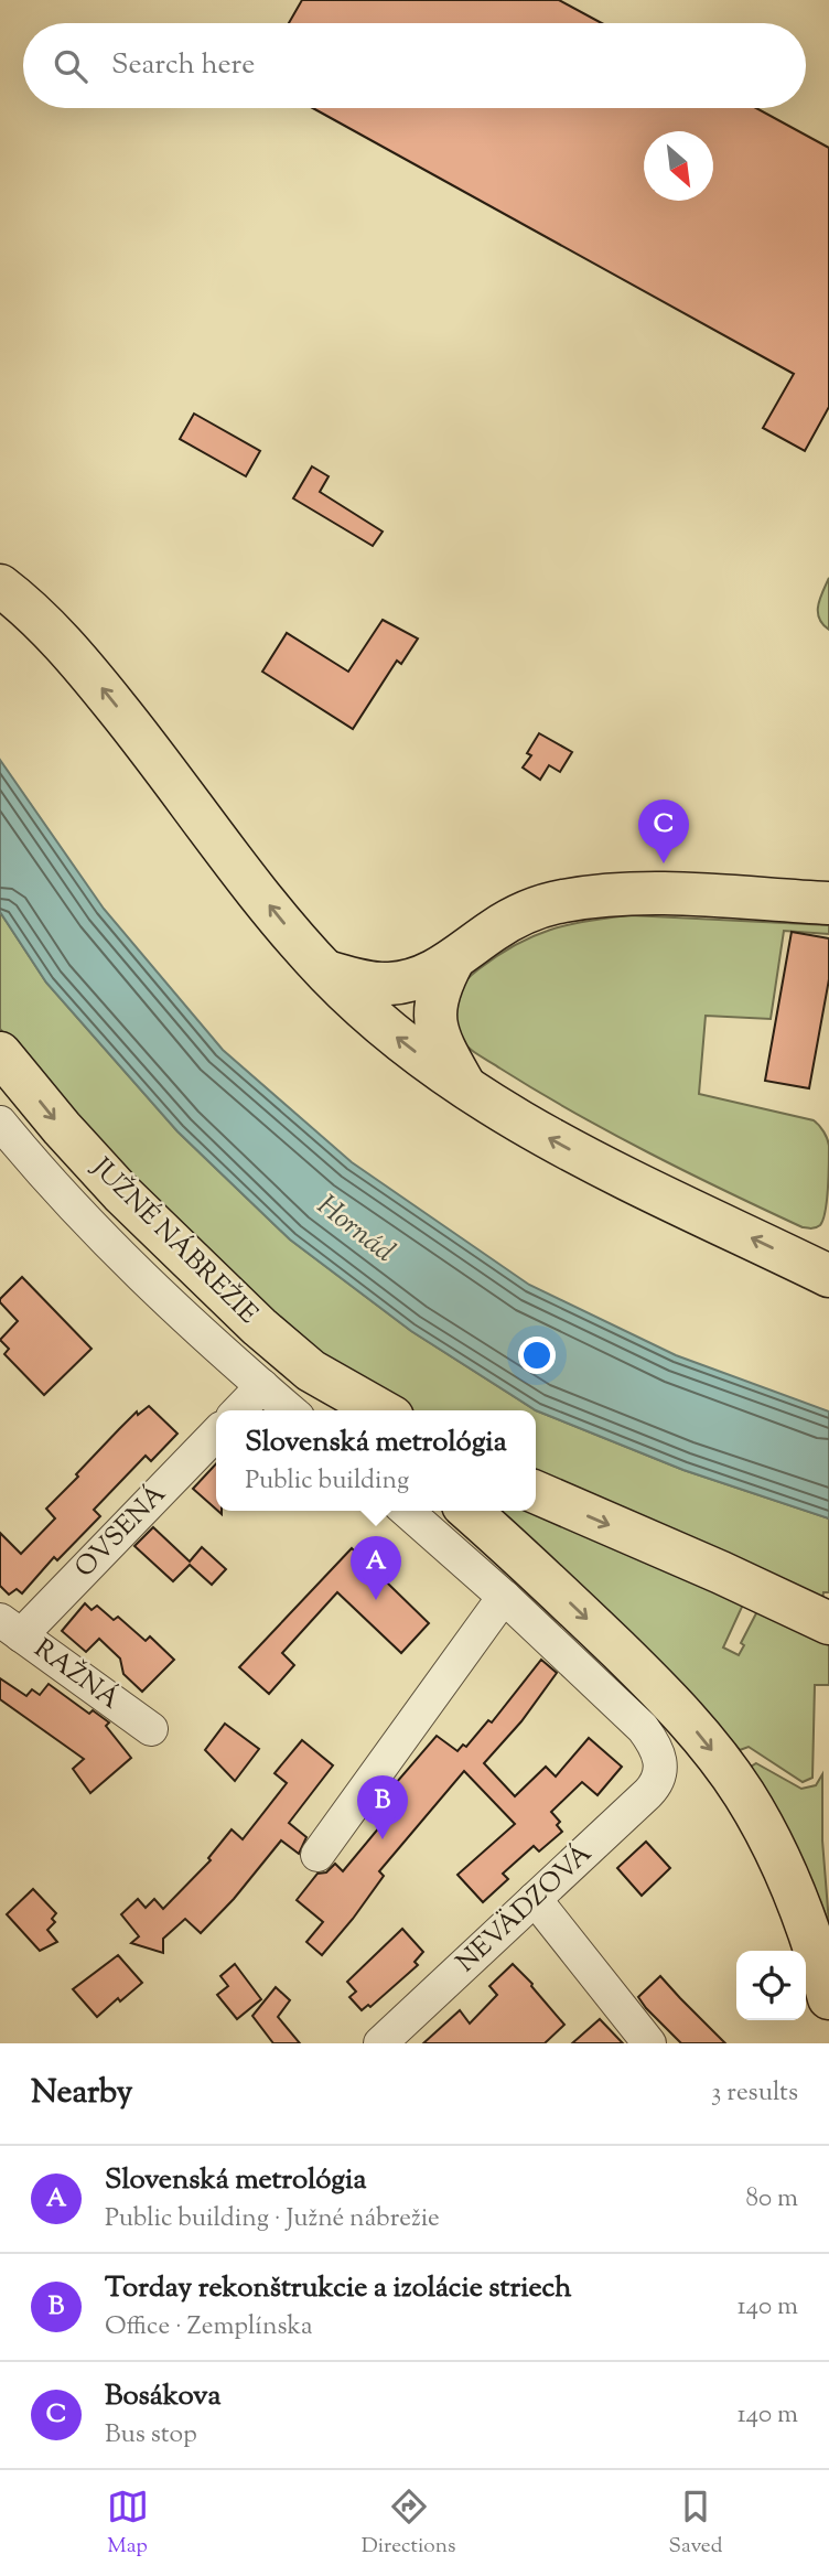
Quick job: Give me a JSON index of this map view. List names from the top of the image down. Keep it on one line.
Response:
{"streets":{"main road":["JUŽNÉ NÁBREŽIE"],"street":["OVSENÁ","RAŽNÁ","NEVÄDZOVÁ"]},"crossings":[["OVSENÁ","RAŽNÁ"]],"water":["Hornád"],"north":"bottom right","page":{"search":"Search here","pins":["C","A","B"],"popup":["Slovenská metrológia","Public building"],"heading":["Nearby","3 results"],"list":[{"mark":"A","name":"Slovenská metrológia","note":"Public building · Južné nábrežie","value":"80 m"},{"mark":"B","name":"Torday rekonštrukcie a izolácie striech","note":"Office · Zemplínska","value":"140 m"},{"mark":"C","name":"Bosákova","note":"Bus stop","value":"140 m"}],"nav":["Map","Directions","Saved"]}}
